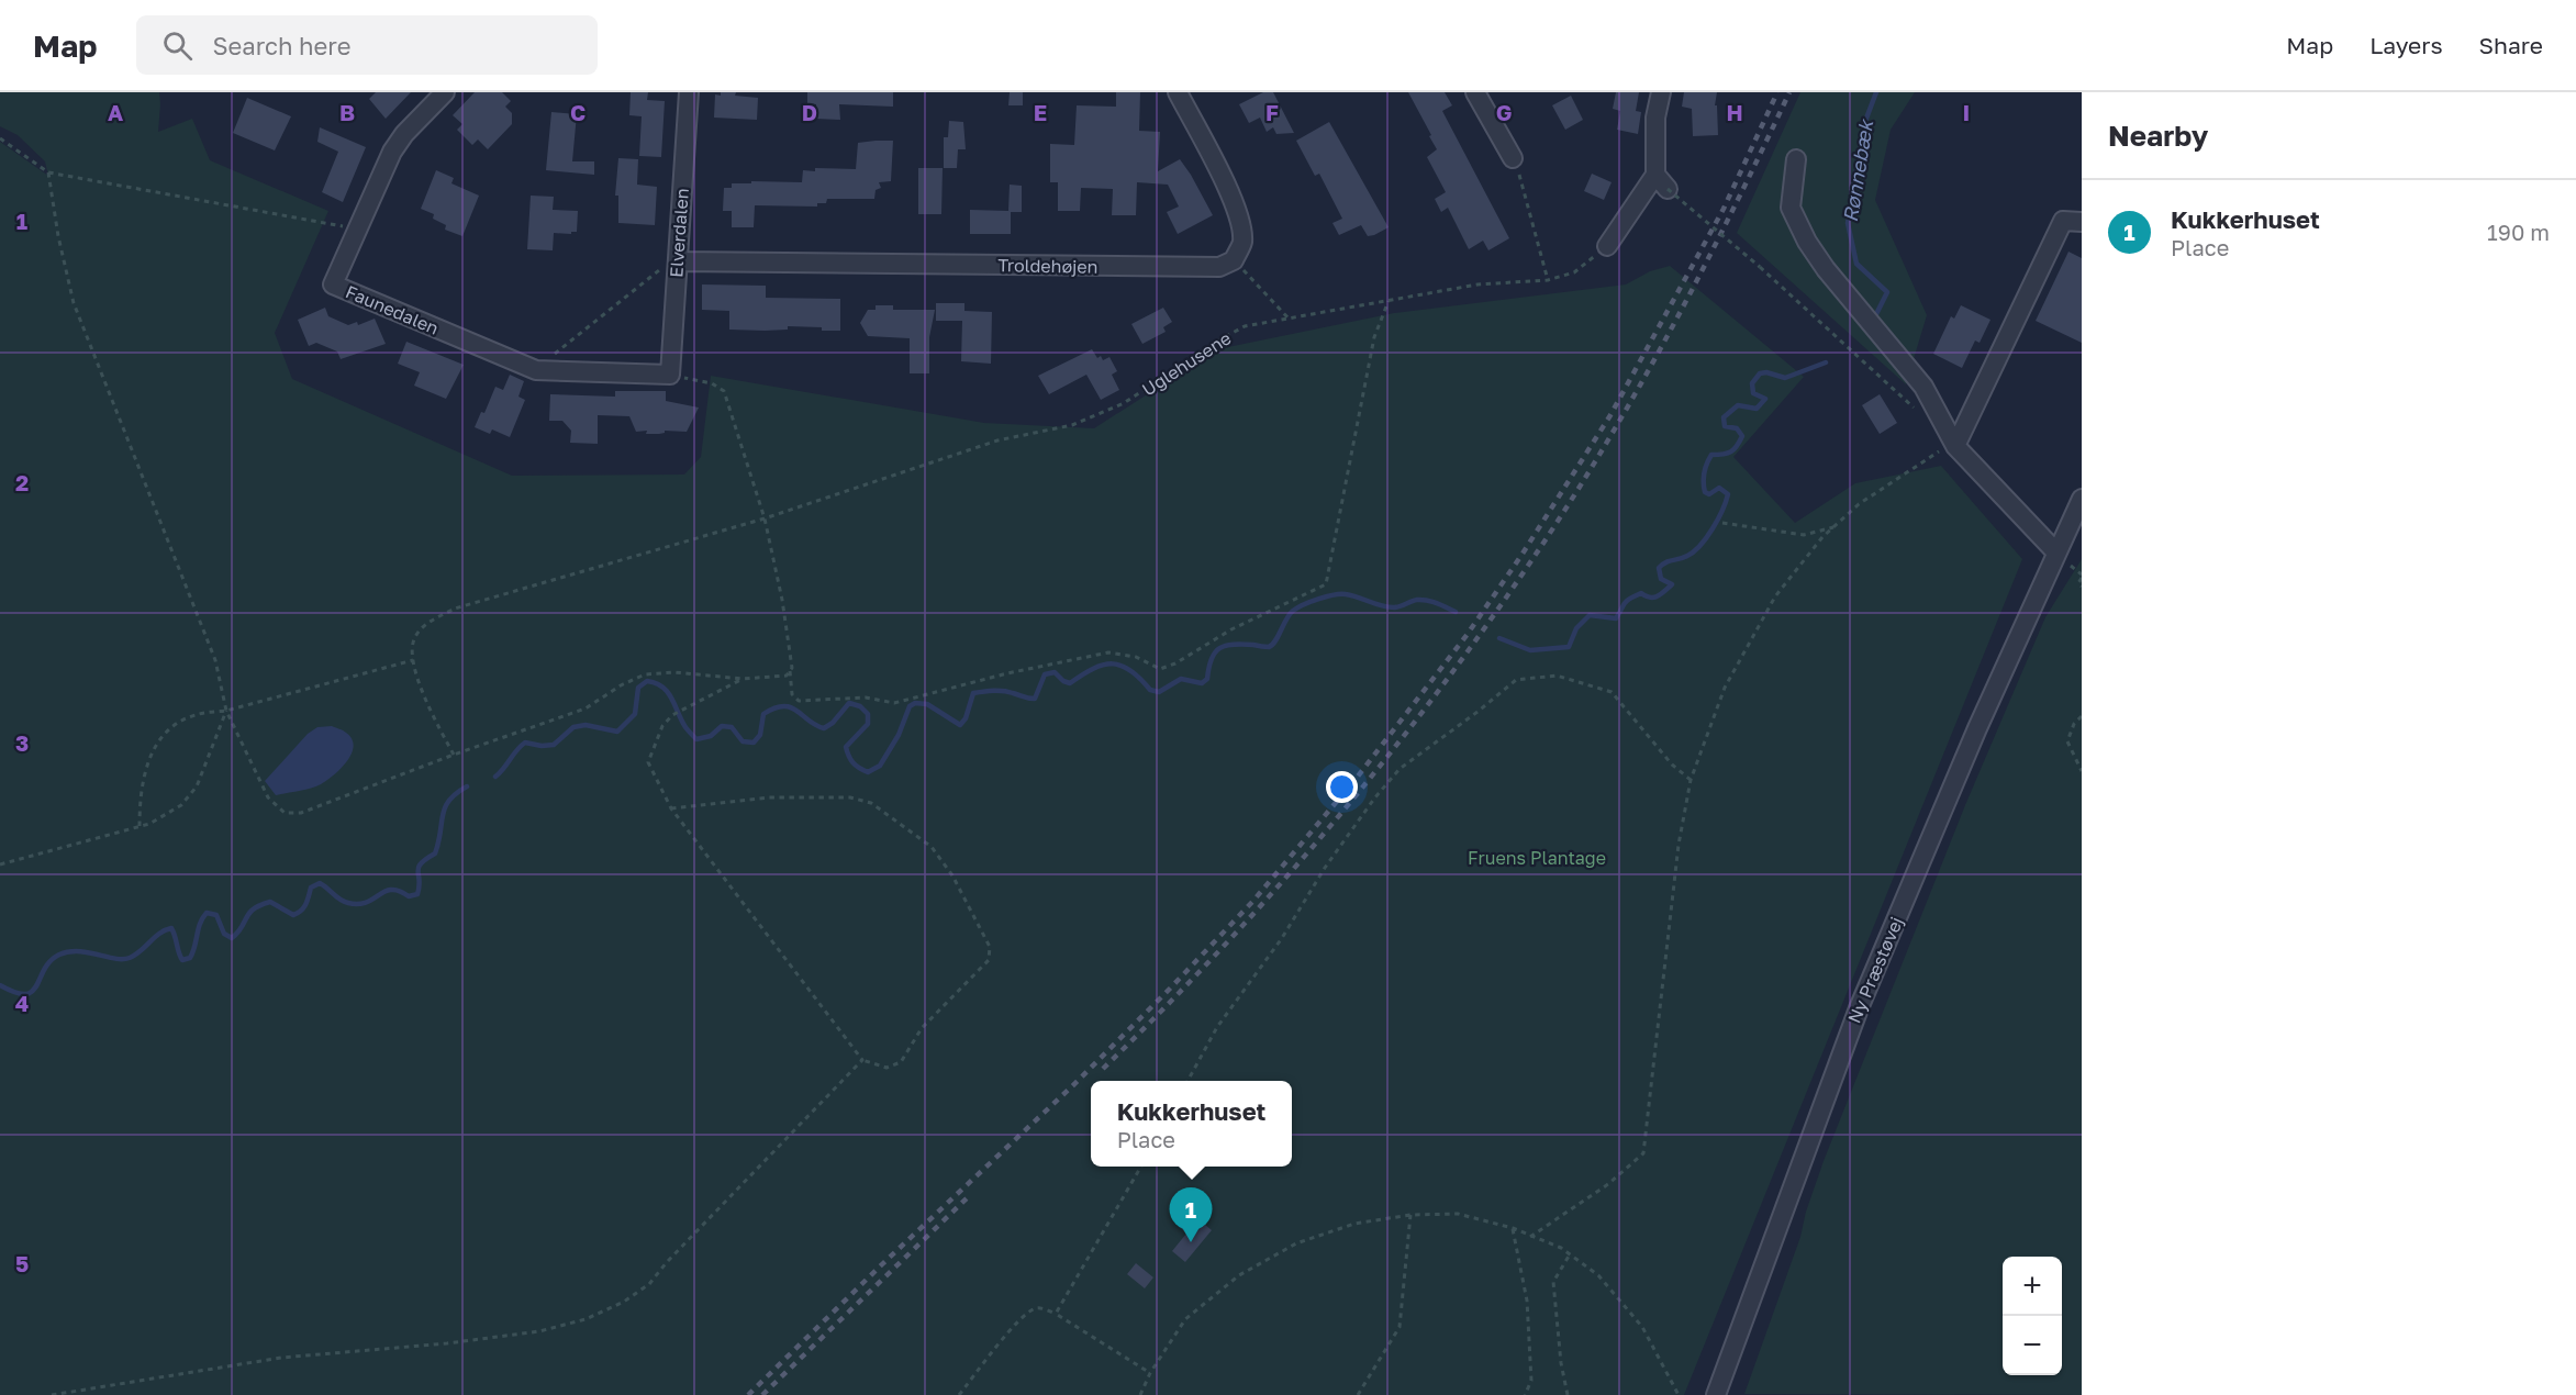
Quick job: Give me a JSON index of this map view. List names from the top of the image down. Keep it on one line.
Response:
{"streets":{"street":["Elverdalen","Troldehøjen","Faunedalen","Ny Præstøvej"],"path":["Uglehusene"]},"crossings":[["Elverdalen","Troldehøjen"],["Elverdalen","Faunedalen"]],"water":["Rønnebæk"],"parks":["Fruens Plantage"],"page":{"header":"Map","search":"Search here","nav":["Map","Layers","Share"],"heading":"Nearby","list":[{"mark":"1","name":"Kukkerhuset","note":"Place","value":"190 m"}],"popup":["Kukkerhuset","Place"],"pins":"1","map_buttons":["+","−"]},"grid":{"columns":["A","B","C","D","E","F","G","H","I"],"rows":["1","2","3","4","5"]}}
